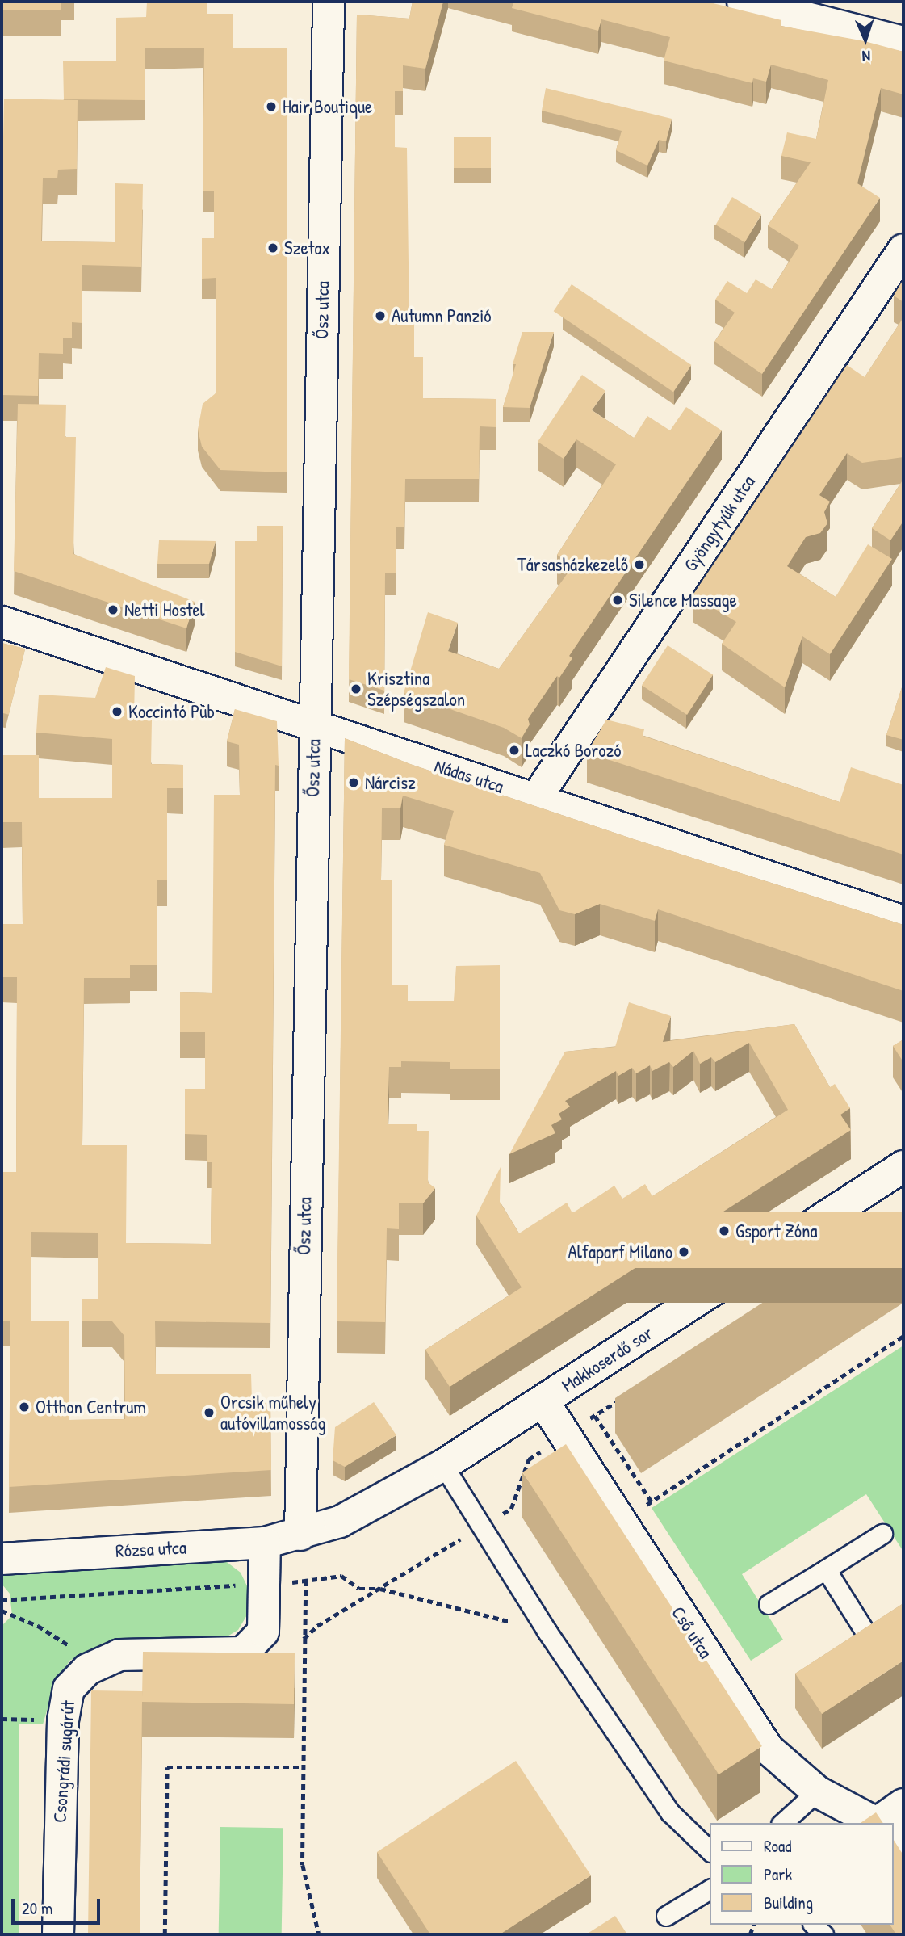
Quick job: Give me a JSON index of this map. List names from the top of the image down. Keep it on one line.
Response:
{"streets":{"street":["Ősz utca","Gyöngytyúk utca","Nádas utca","Makkoserdő sor","Rózsa utca","Cső utca","Csongrádi sugárút"]},"crossings":[["Ősz utca","Nádas utca"],["Ősz utca","Makkoserdő sor"],["Ősz utca","Rózsa utca"],["Gyöngytyúk utca","Nádas utca"],["Makkoserdő sor","Rózsa utca"],["Makkoserdő sor","Cső utca"],["Rózsa utca","Csongrádi sugárút"]],"places":["Hair Boutique","Szetax","Autumn Panzió","Társasházkezelő","Silence Massage","Netti Hostel","Krisztina Szépségszalon","Koccintó Pub","Laczkó Borozó","Nárcisz","Gsport Zóna","Alfaparf Milano","Otthon Centrum","Orcsik műhely autóvillamosság"],"legend":["Road","Park","Building"],"scale_bar":"20 m","north":"bottom"}
